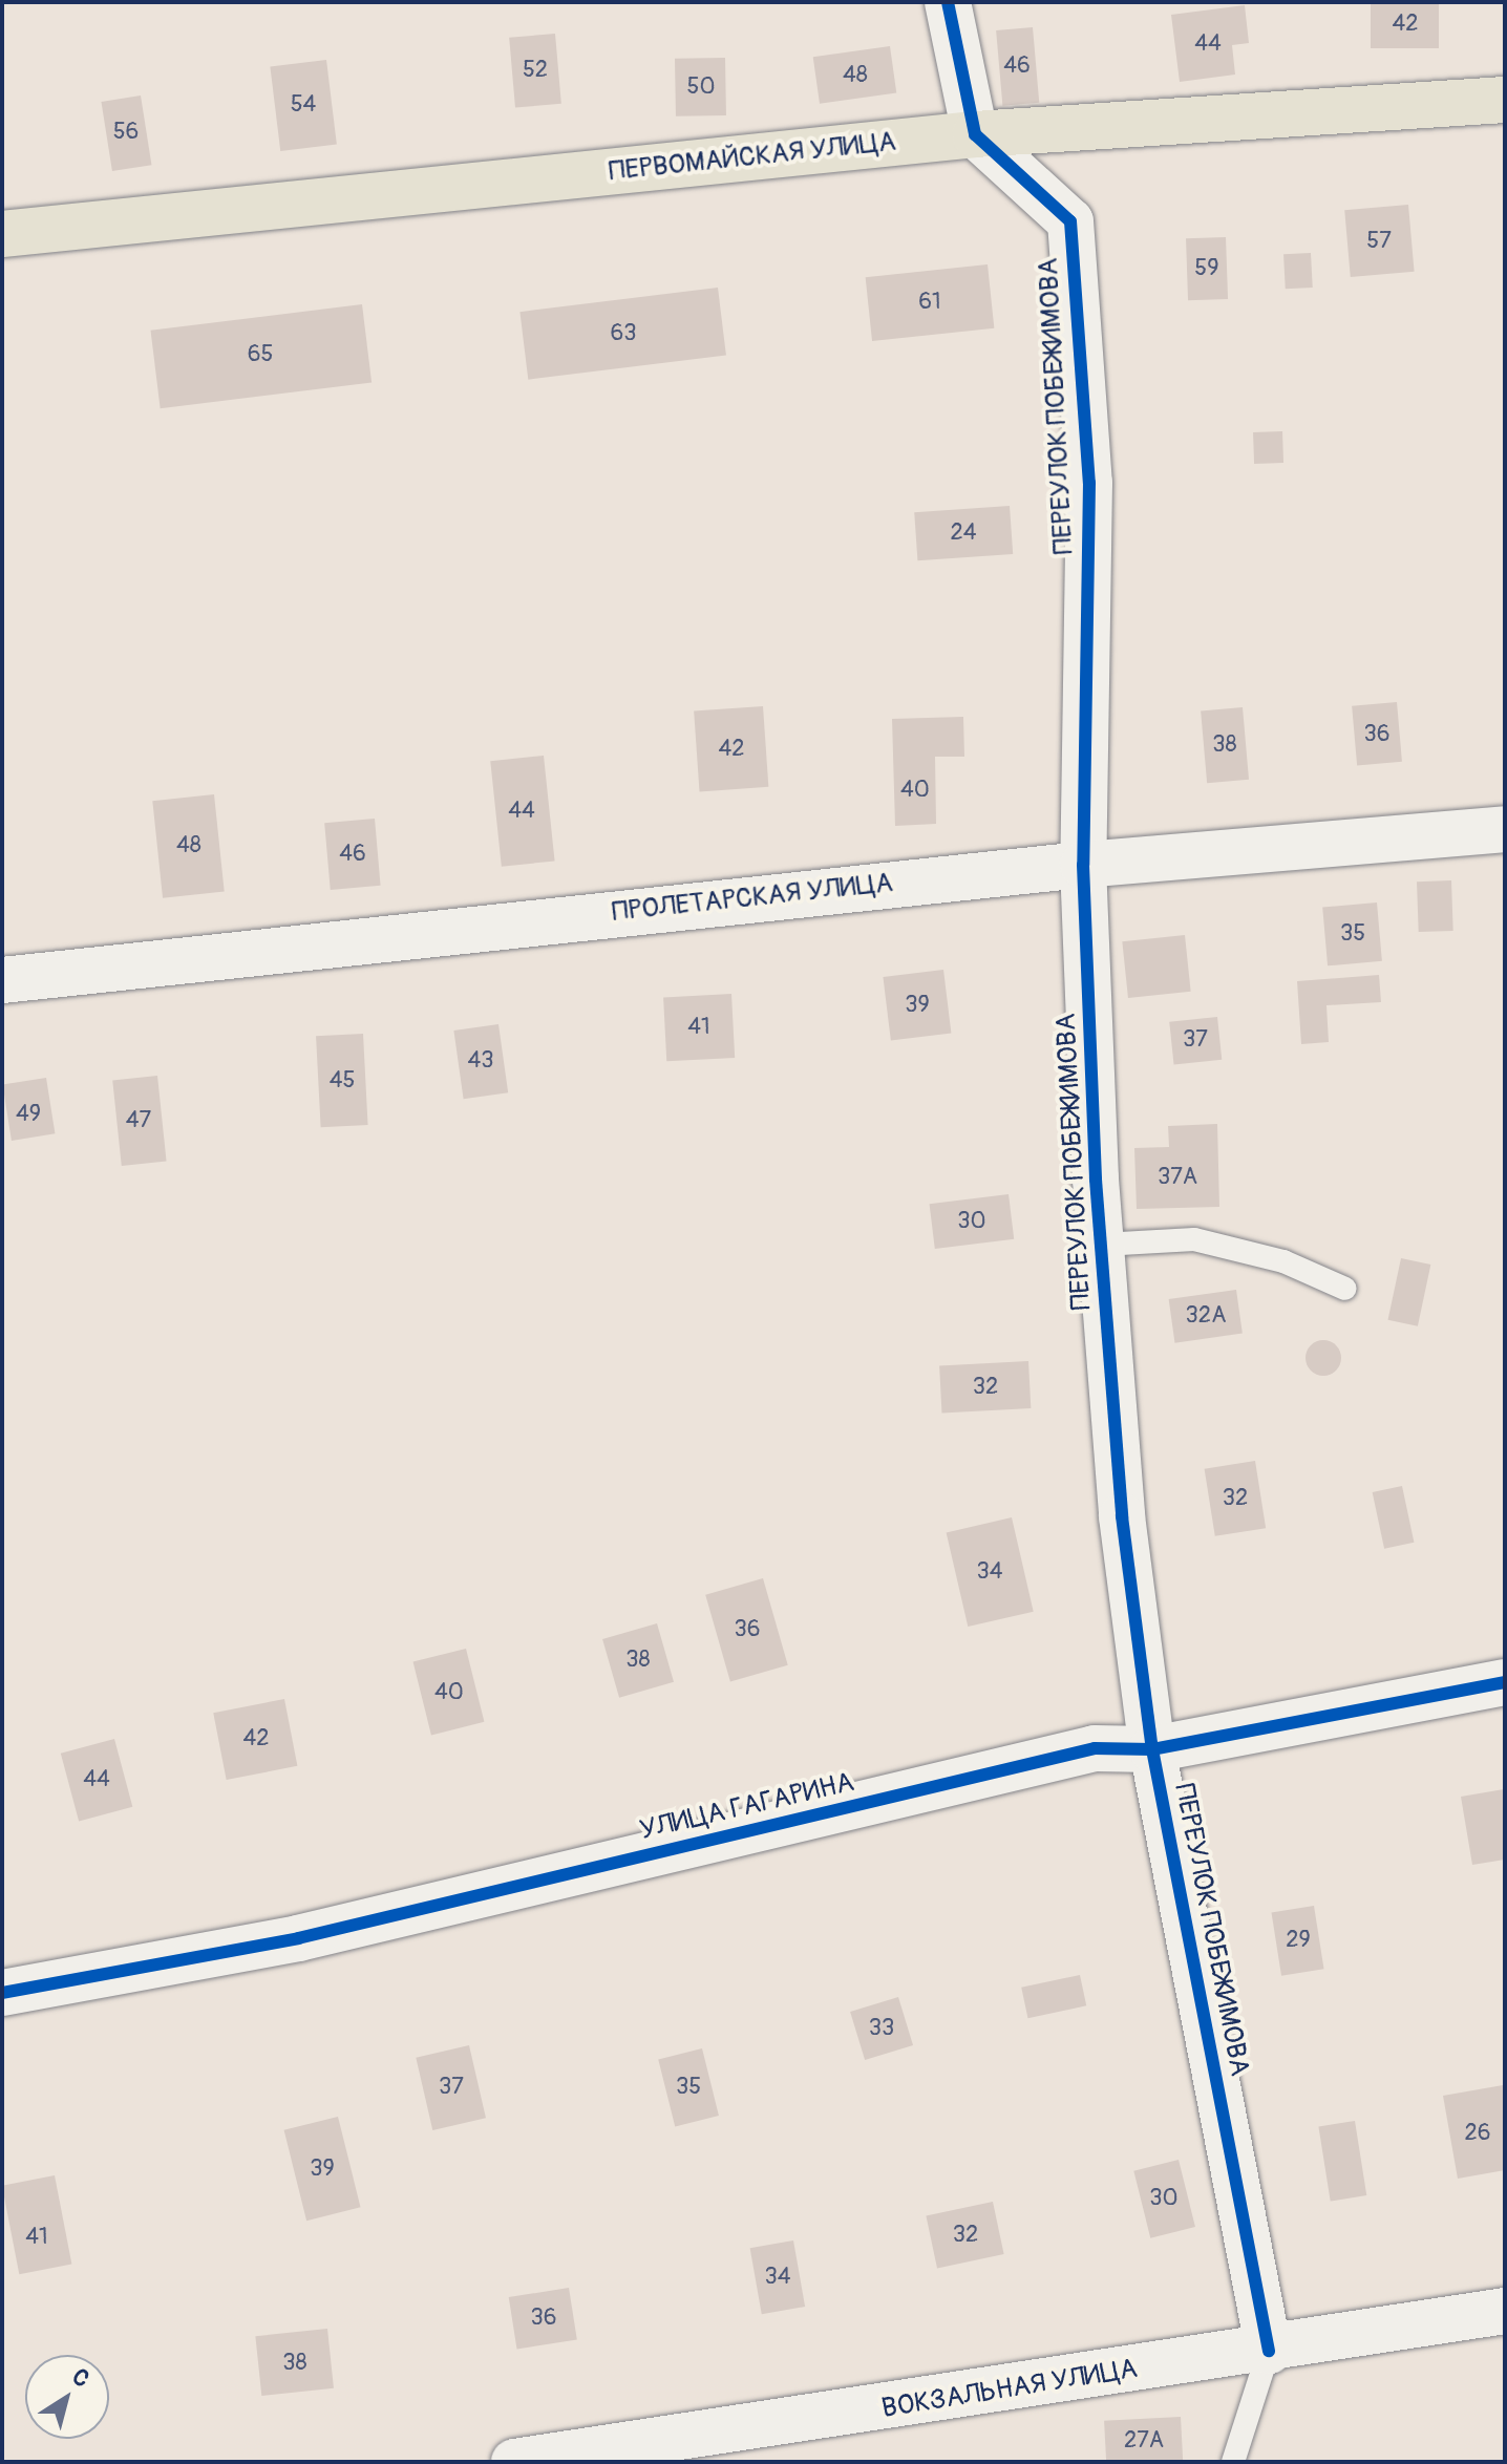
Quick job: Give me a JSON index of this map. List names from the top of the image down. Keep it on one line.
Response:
{"streets":{"main road":["ПЕРВОМАЙСКАЯ УЛИЦА"],"street":["ПЕРЕУЛОК ПОБЕЖИМОВА","ПРОЛЕТАРСКАЯ УЛИЦА","УЛИЦА ГАГАРИНА","ВОКЗАЛЬНАЯ УЛИЦА"]},"crossings":[["ПЕРВОМАЙСКАЯ УЛИЦА","ПЕРЕУЛОК ПОБЕЖИМОВА"],["ПЕРЕУЛОК ПОБЕЖИМОВА","ПРОЛЕТАРСКАЯ УЛИЦА"],["ПЕРЕУЛОК ПОБЕЖИМОВА","УЛИЦА ГАГАРИНА"],["ПЕРЕУЛОК ПОБЕЖИМОВА","ВОКЗАЛЬНАЯ УЛИЦА"]],"house_numbers":["42","44","46","52","48","50","54","56","57","59","61","63","65","24","36","38","42","40","44","48","46","35","39","41","37","43","45","49","47","37А","30","32А","32","32","34","36","38","40","42","44","29","33","37","35","26","39","30","32","41","34","36","38","27А"],"north":"top right"}
